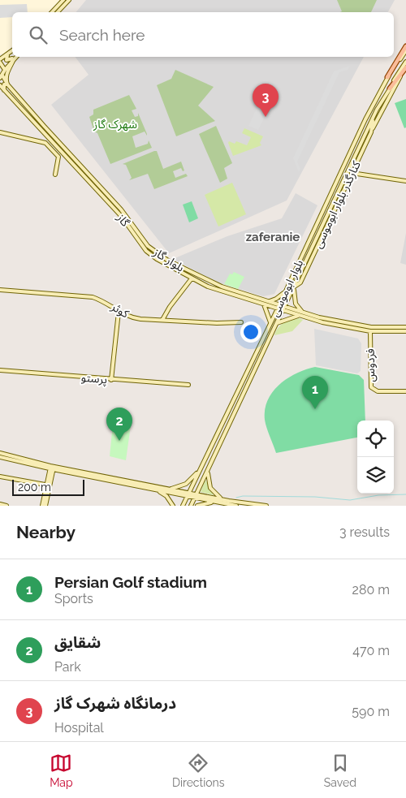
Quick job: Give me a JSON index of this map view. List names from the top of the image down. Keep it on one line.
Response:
{"streets":{"main road":["کنارگذر بلوار ابوموسی","گاز","بلوار گاز","بلوار ابوموسی","کوثر","فردوس","پرستو"]},"crossings":[["کنارگذر بلوار ابوموسی","بلوار ابوموسی"],["گاز","بلوار گاز"],["گاز","بلوار ابوموسی"],["بلوار گاز","بلوار ابوموسی"],["بلوار گاز","فردوس"]],"districts":["zaferanie"],"parks":["شهرک گاز"],"scale_bar":"200 m","page":{"search":"Search here","pins":["3","1","2"],"scale":"200 m","heading":["Nearby","3 results"],"list":[{"mark":"1","name":"Persian Golf stadium","note":"Sports","value":"280 m"},{"mark":"2","name":"شقایق","note":"Park","value":"470 m"},{"mark":"3","name":"درمانگاه شهرک گاز","note":"Hospital","value":"590 m"}],"nav":["Map","Directions","Saved"]}}
